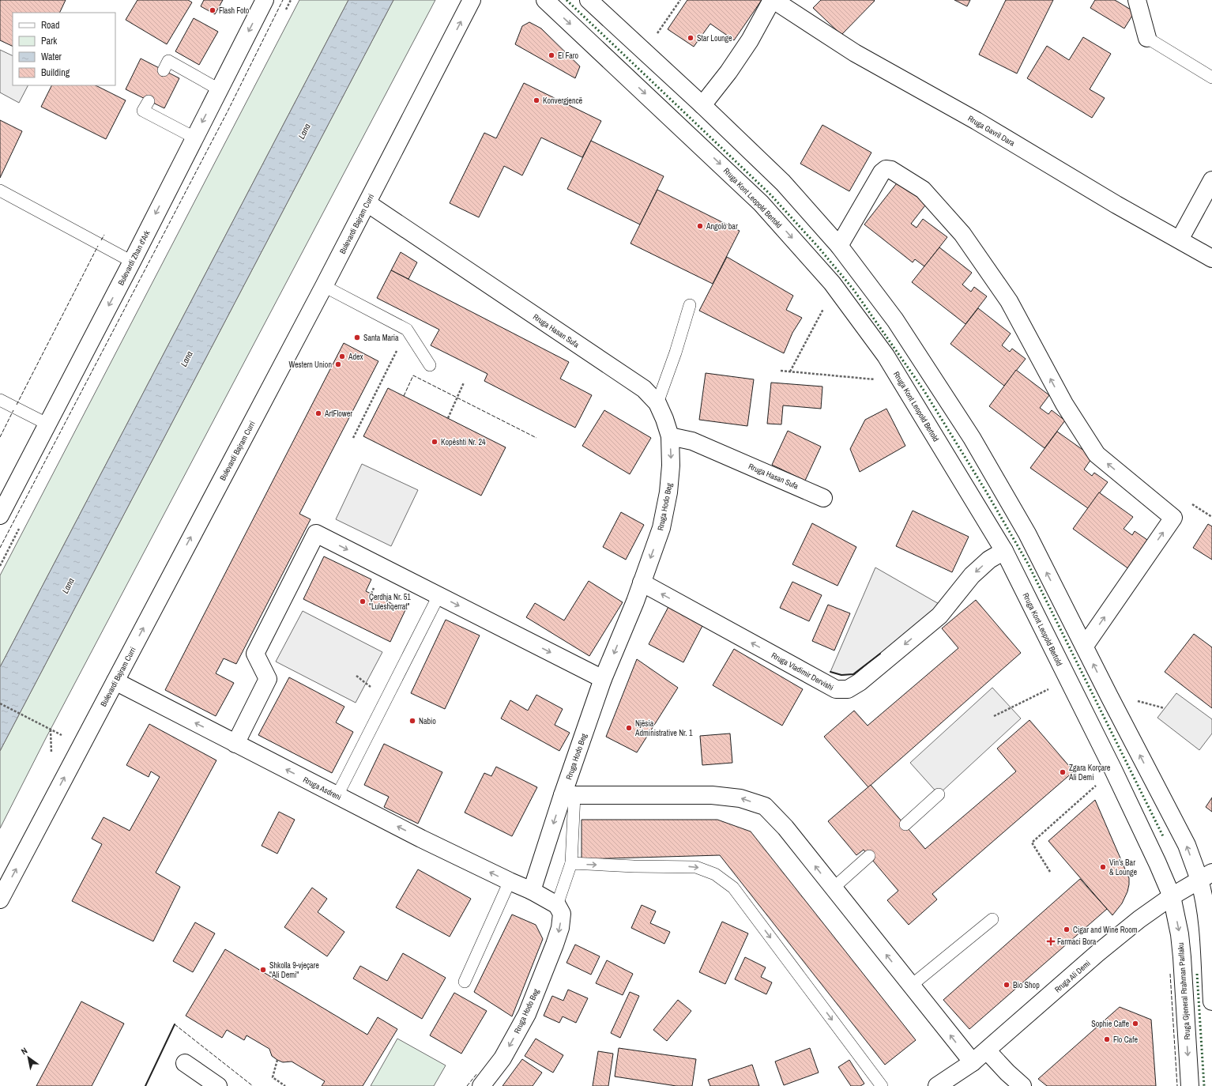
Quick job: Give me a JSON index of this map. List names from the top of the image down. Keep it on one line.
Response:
{"streets":{"street":["Rruga Gavril Dara","Rruga Kont Leopold Bertold","Bulevardi Bajram Curri","Bulevardi Zhan d'Ark","Rruga Hasan Sufa","Rruga Hodo Beg","Rruga Vladimir Dervishi","Rruga Asdreni","Rruga Ali Demi","Rruga Gjeneral Rrahman Parllaku"]},"crossings":[["Rruga Kont Leopold Bertold","Rruga Vladimir Dervishi"],["Rruga Kont Leopold Bertold","Rruga Ali Demi"],["Rruga Kont Leopold Bertold","Rruga Gjeneral Rrahman Parllaku"],["Bulevardi Bajram Curri","Rruga Hasan Sufa"],["Bulevardi Bajram Curri","Rruga Asdreni"],["Rruga Hasan Sufa","Rruga Hodo Beg"],["Rruga Hodo Beg","Rruga Vladimir Dervishi"],["Rruga Hodo Beg","Rruga Asdreni"],["Rruga Ali Demi","Rruga Gjeneral Rrahman Parllaku"]],"one_way":["Bulevardi Bajram Curri","Bulevardi Zhan d'Ark","Rruga Hodo Beg","Rruga Vladimir Dervishi","Rruga Asdreni"],"water":["Lana"],"places":{"other":["Flash Foto","Star Lounge","El Faro","Konvergjencë","Angolo bar","Santa Maria","Adex","Western Union","ArtFlower","Kopështi Nr. 24","Çerdhja Nr. 51 \"Luleshqerrat\"","Nabio","Njësia Administrative Nr. 1","Zgara Korçare Ali Demi","Vin's Bar & Lounge","Cigar and Wine Room","Shkolla 9-vjeçare \"Ali Demi\"","Bio Shop","Sophie Caffe","Flo Cafe"],"health":["Farmaci Bora"]},"legend":["Road","Park","Water","Building"],"north":"top left"}
